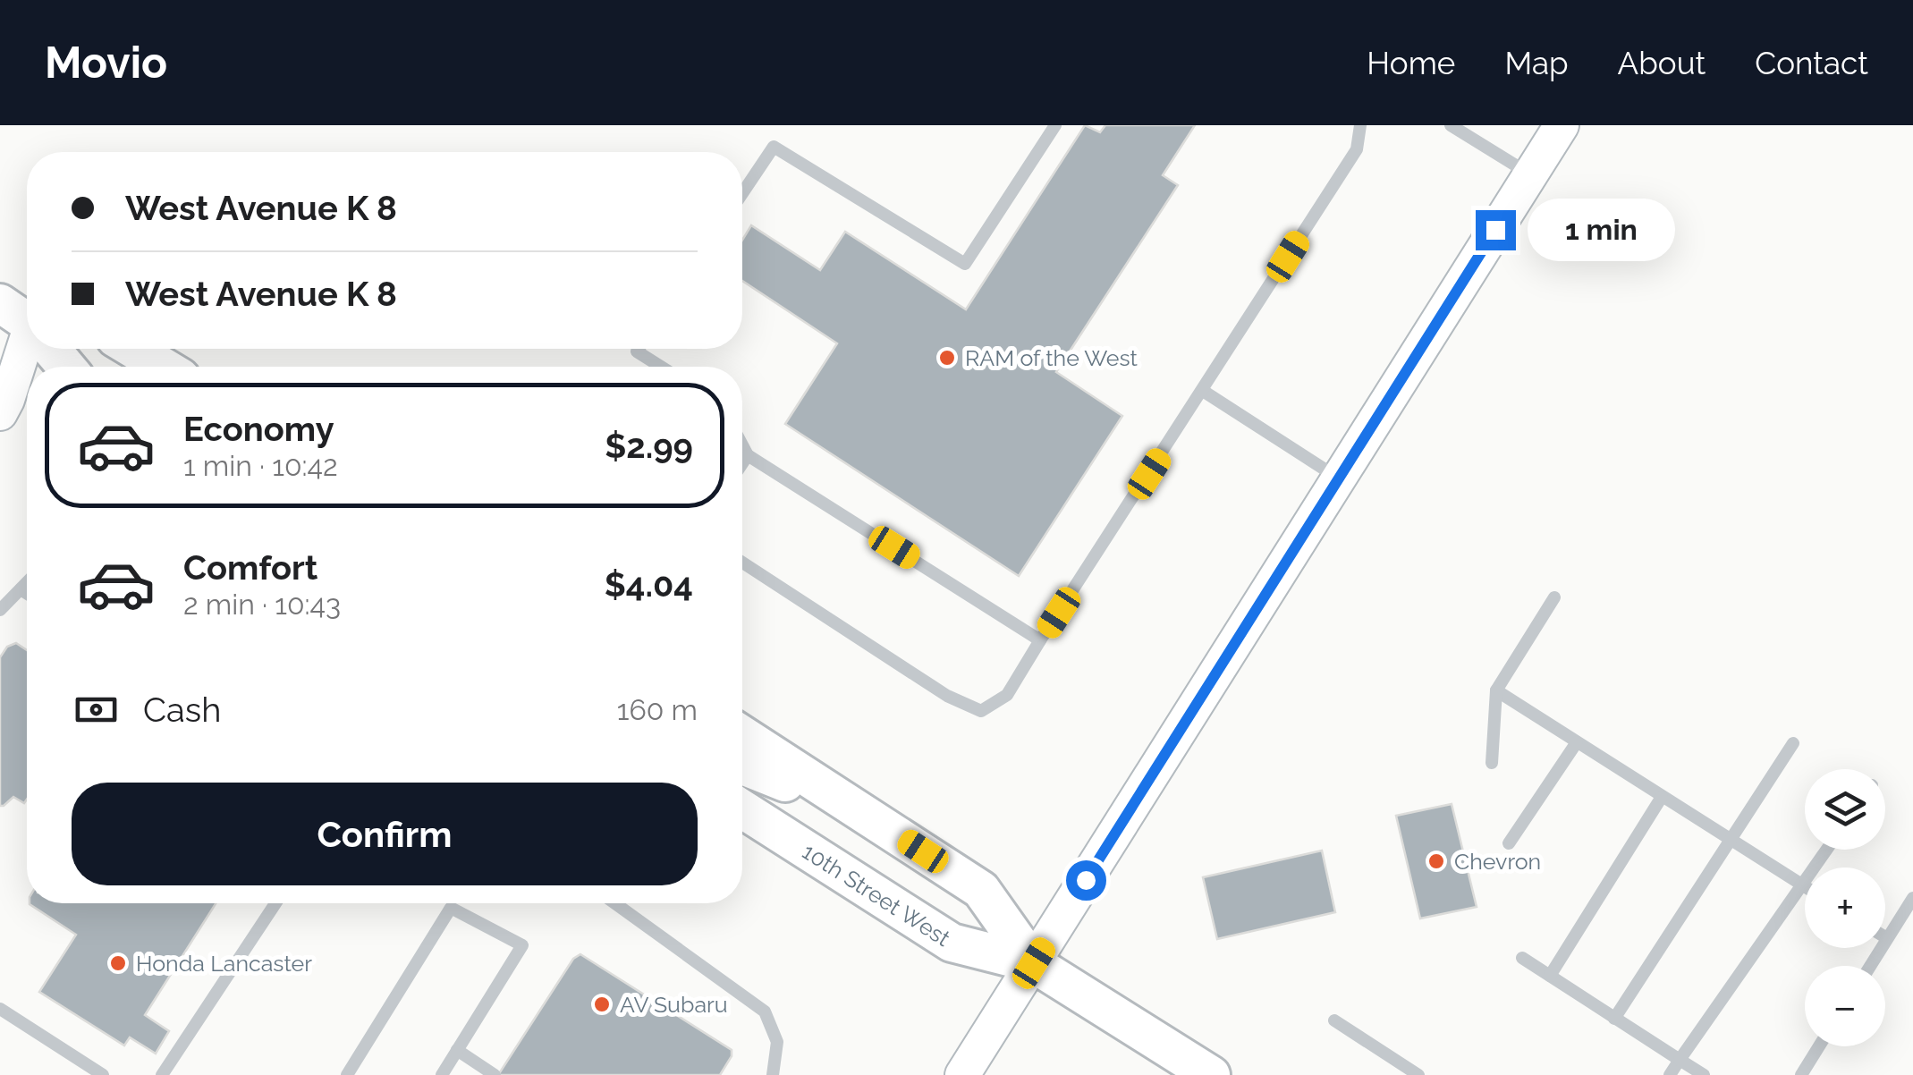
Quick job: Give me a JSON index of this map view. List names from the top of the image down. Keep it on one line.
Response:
{"streets":{"main road":["10th Street West"]},"places":["RAM of the West","Chevron","Honda Lancaster","AV Subaru"],"page":{"header":"Movio","nav":["Home","Map","About","Contact"],"banner":["West Avenue K 8","West Avenue K 8"],"bubble":"1 min","list":[{"name":"Economy","note":"1 min · 10:42","value":"$2.99"},{"name":"Comfort","note":"2 min · 10:43","value":"$4.04"}],"pay":["Cash","160 m"],"buttons":"Confirm","map_buttons":["+","−"]}}
